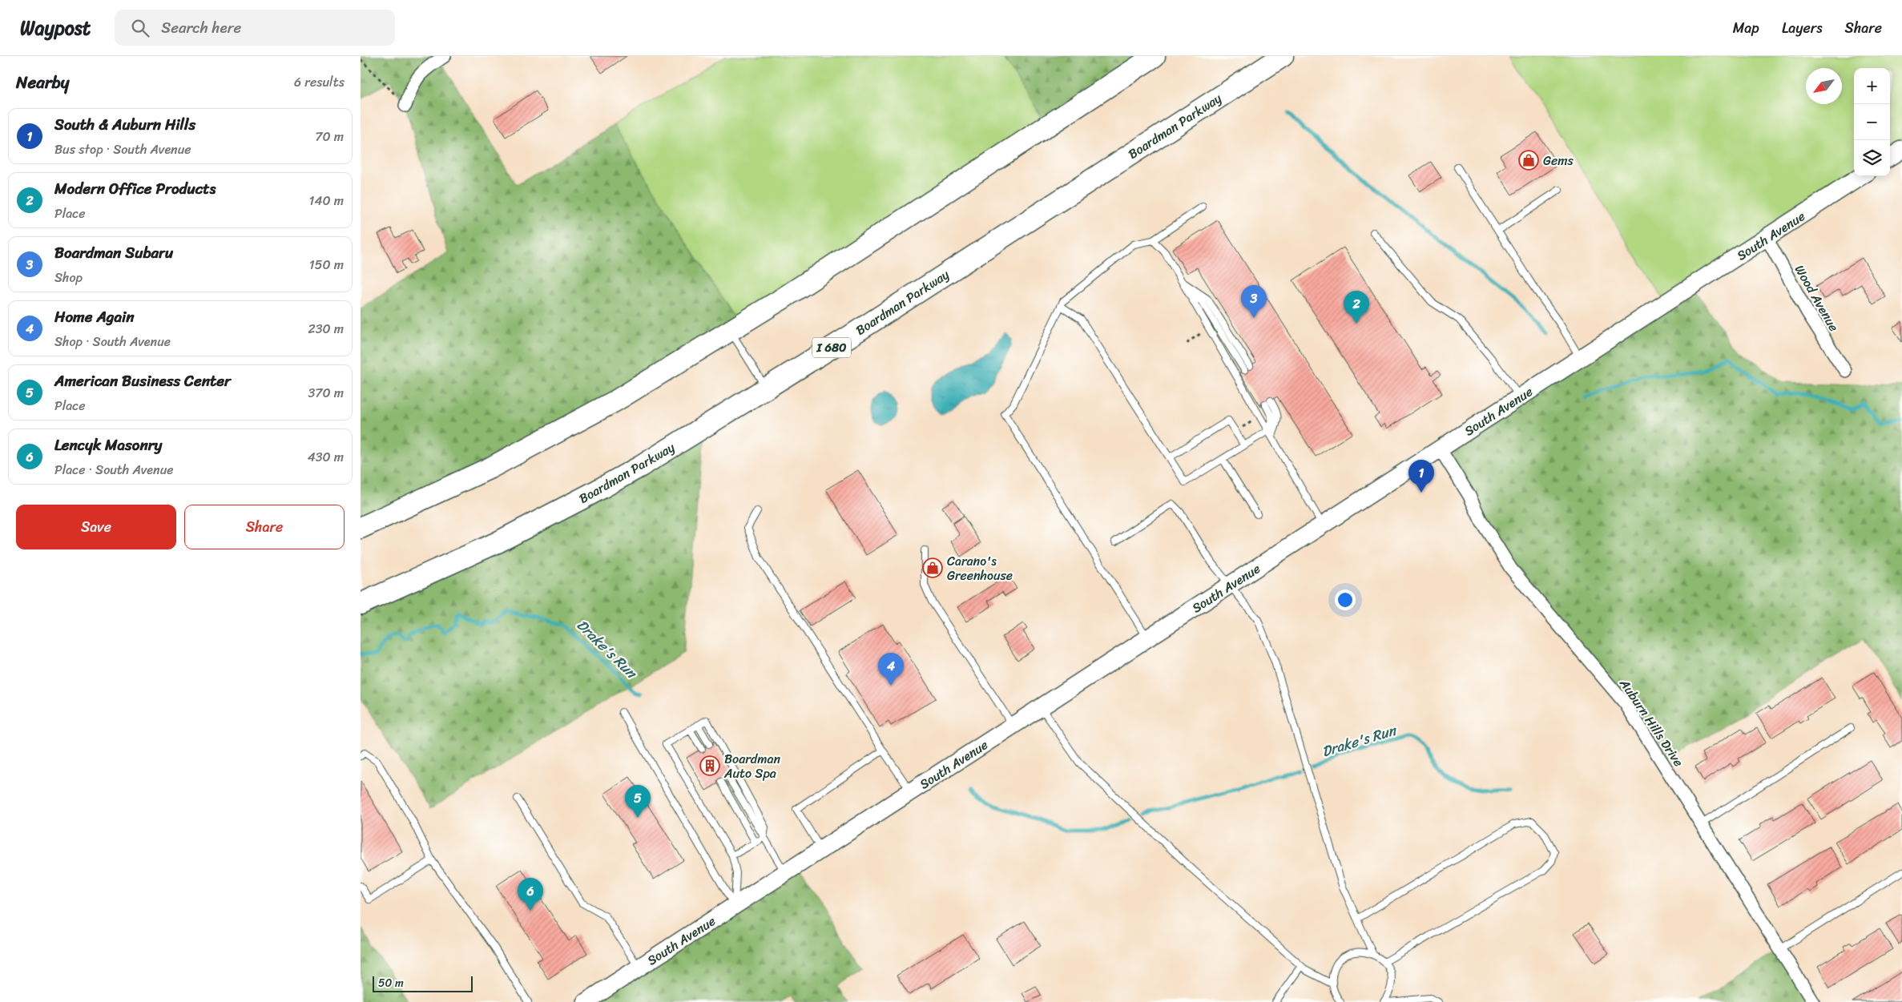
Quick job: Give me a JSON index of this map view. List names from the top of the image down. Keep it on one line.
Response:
{"streets":{"highway":["Boardman Parkway","I 680"],"main road":["South Avenue"],"street":["Wood Avenue","Auburn Hills Drive"]},"crossings":[["South Avenue","Wood Avenue"],["South Avenue","Auburn Hills Drive"]],"water":["Drake's Run"],"places":{"shop":["Gems","Carano's Greenhouse"],"building":["Boardman Auto Spa"]},"scale_bar":"50 m","north":"bottom left","page":{"header":"Waypost","search":"Search here","nav":["Map","Layers","Share"],"heading":["Nearby","6 results"],"map_buttons":["+","−"],"list":[{"mark":"1","name":"South & Auburn Hills","note":"Bus stop · South Avenue","value":"70 m"},{"mark":"2","name":"Modern Office Products","note":"Place","value":"140 m"},{"mark":"3","name":"Boardman Subaru","note":"Shop","value":"150 m"},{"mark":"4","name":"Home Again","note":"Shop · South Avenue","value":"230 m"},{"mark":"5","name":"American Business Center","note":"Place","value":"370 m"},{"mark":"6","name":"Lencyk Masonry","note":"Place · South Avenue","value":"430 m"}],"pins":["3","2","1","4","5","6"],"buttons":["Save","Share"],"scale":"50 m"}}
